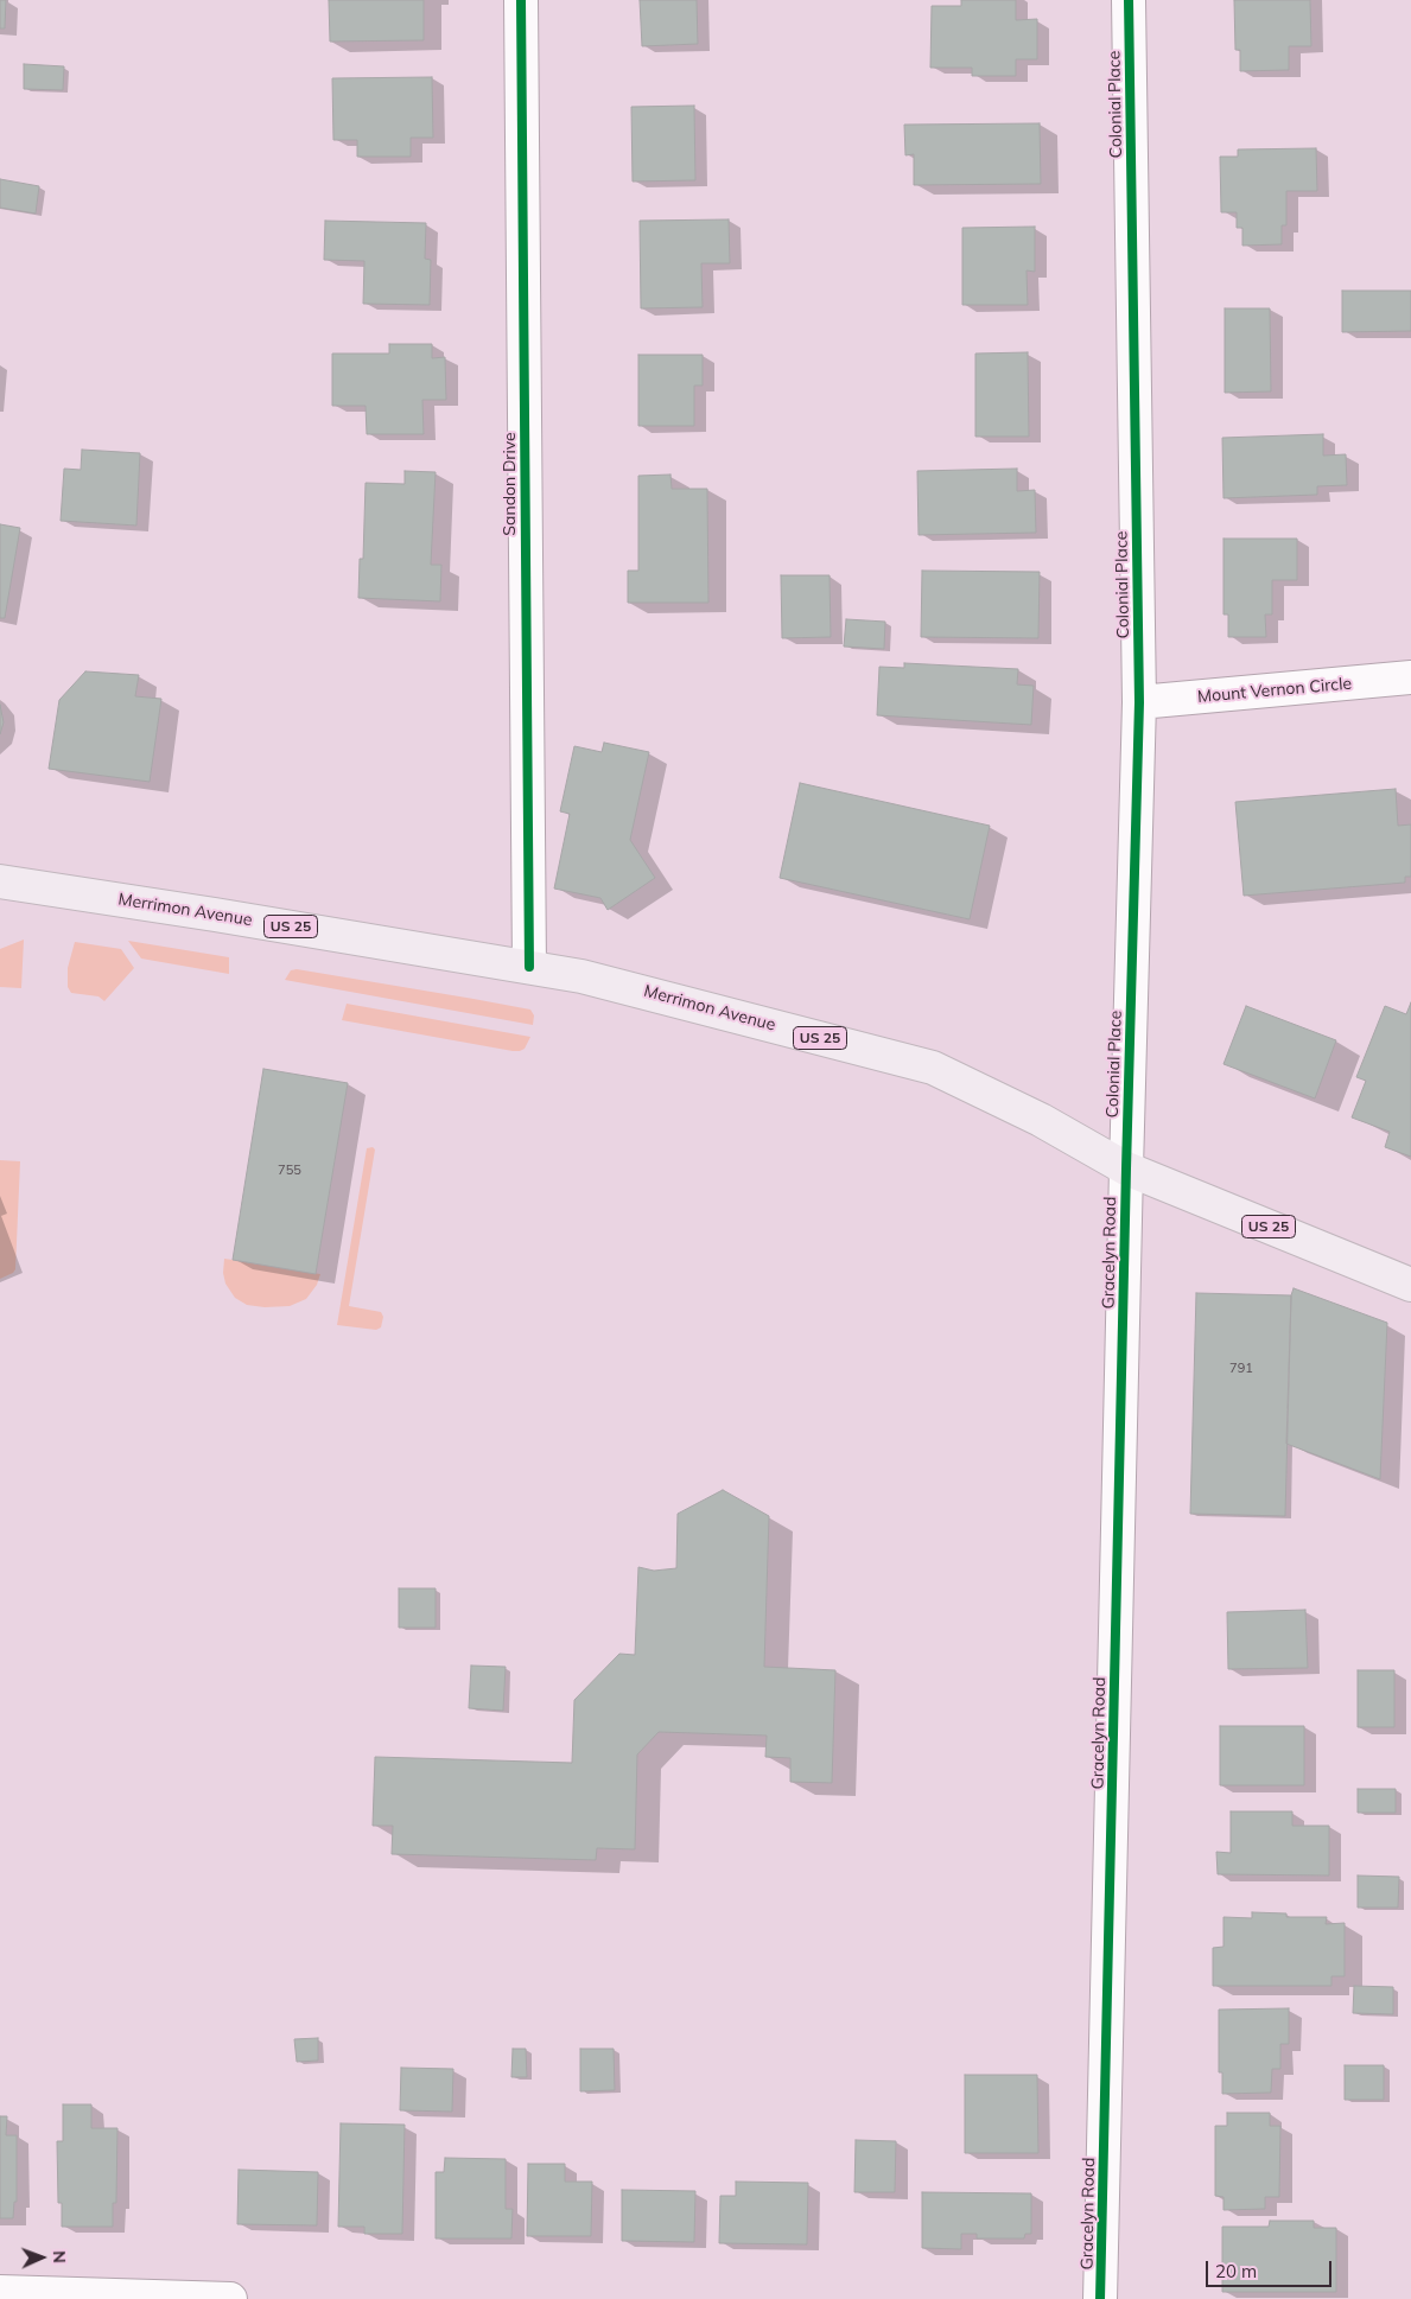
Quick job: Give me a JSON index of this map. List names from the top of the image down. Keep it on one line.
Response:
{"streets":{"main road":["Merrimon Avenue","US 25"],"street":["Colonial Place","Sandon Drive","Mount Vernon Circle","Gracelyn Road"]},"crossings":[["Colonial Place","Mount Vernon Circle"],["Colonial Place","Merrimon Avenue"],["Colonial Place","Gracelyn Road"],["Sandon Drive","Merrimon Avenue"],["Merrimon Avenue","Gracelyn Road"]],"house_numbers":["755","791"],"scale_bar":"20 m","north":"right"}
